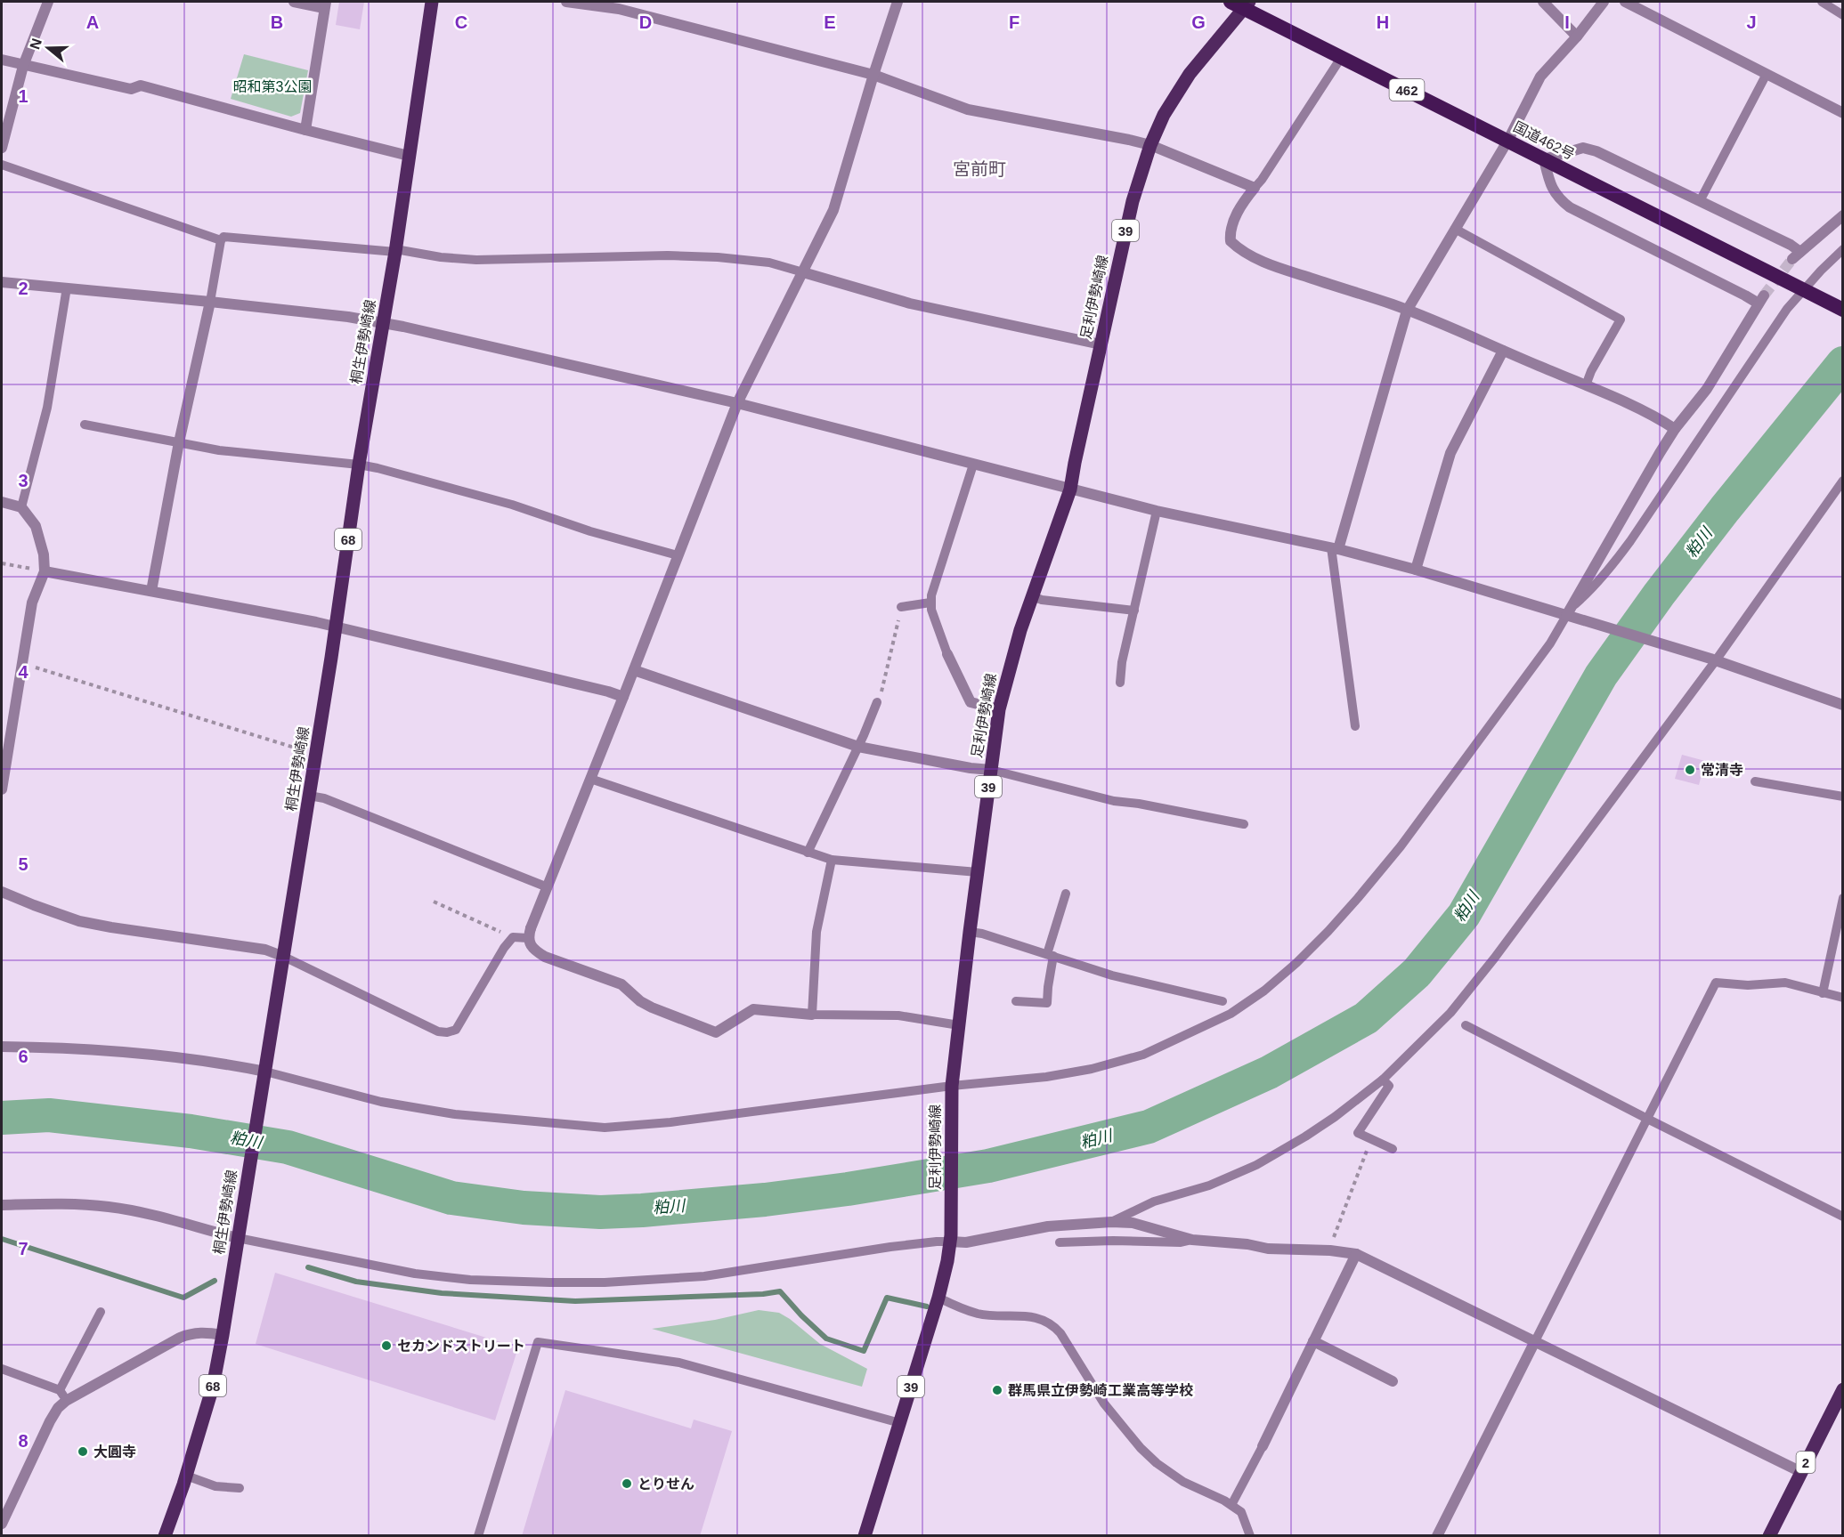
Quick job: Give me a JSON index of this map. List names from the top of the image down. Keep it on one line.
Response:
{"streets":{"highway":["462","国道462号"],"main road":["39","足利伊勢崎線","桐生伊勢崎線","68","2"]},"crossings":[["国道462号","足利伊勢崎線"]],"districts":["宮前町"],"water":["粕川"],"parks":["昭和第3公園"],"places":["常清寺","セカンドストリート","群馬県立伊勢崎工業高等学校","大圓寺","とりせん"],"north":"left","grid":{"columns":["A","B","C","D","E","F","G","H","I","J"],"rows":["1","2","3","4","5","6","7","8"]}}
